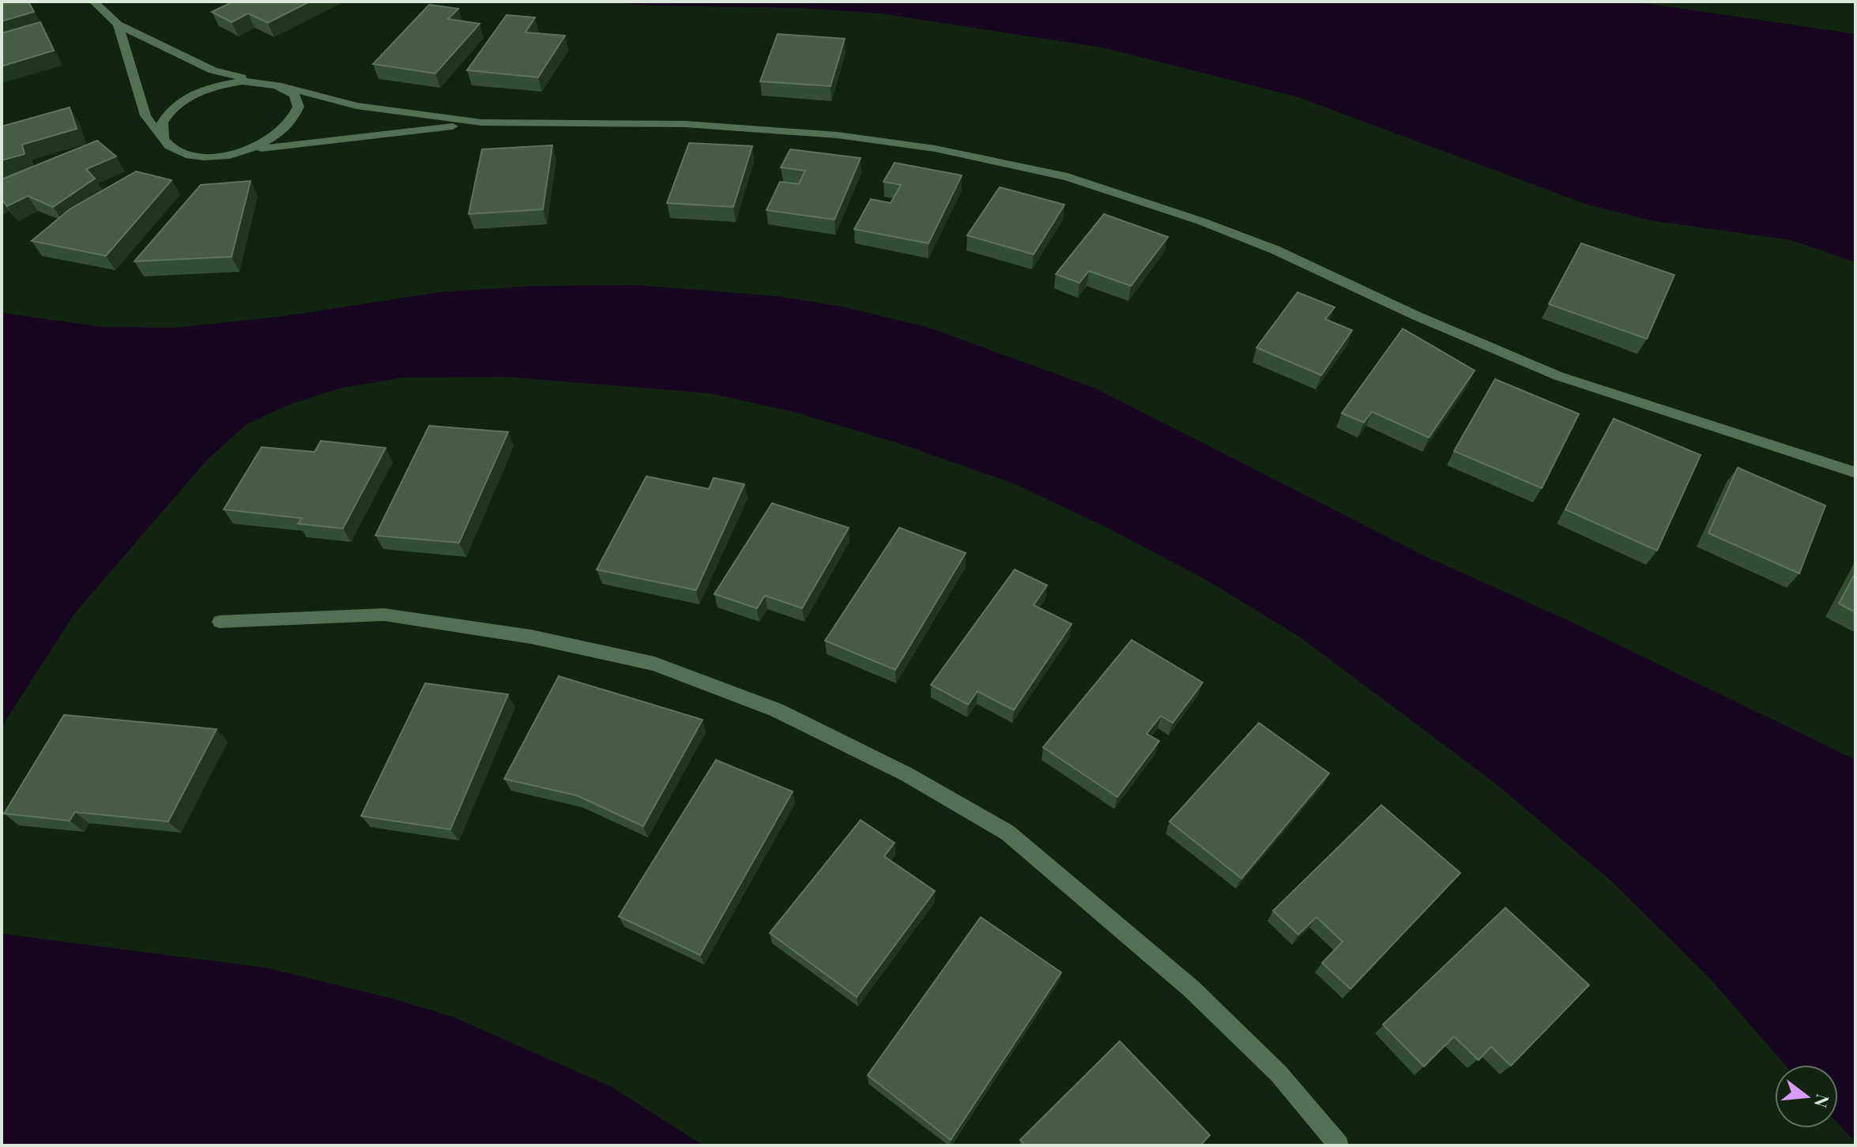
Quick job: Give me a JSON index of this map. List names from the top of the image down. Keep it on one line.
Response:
{"north":"right"}
